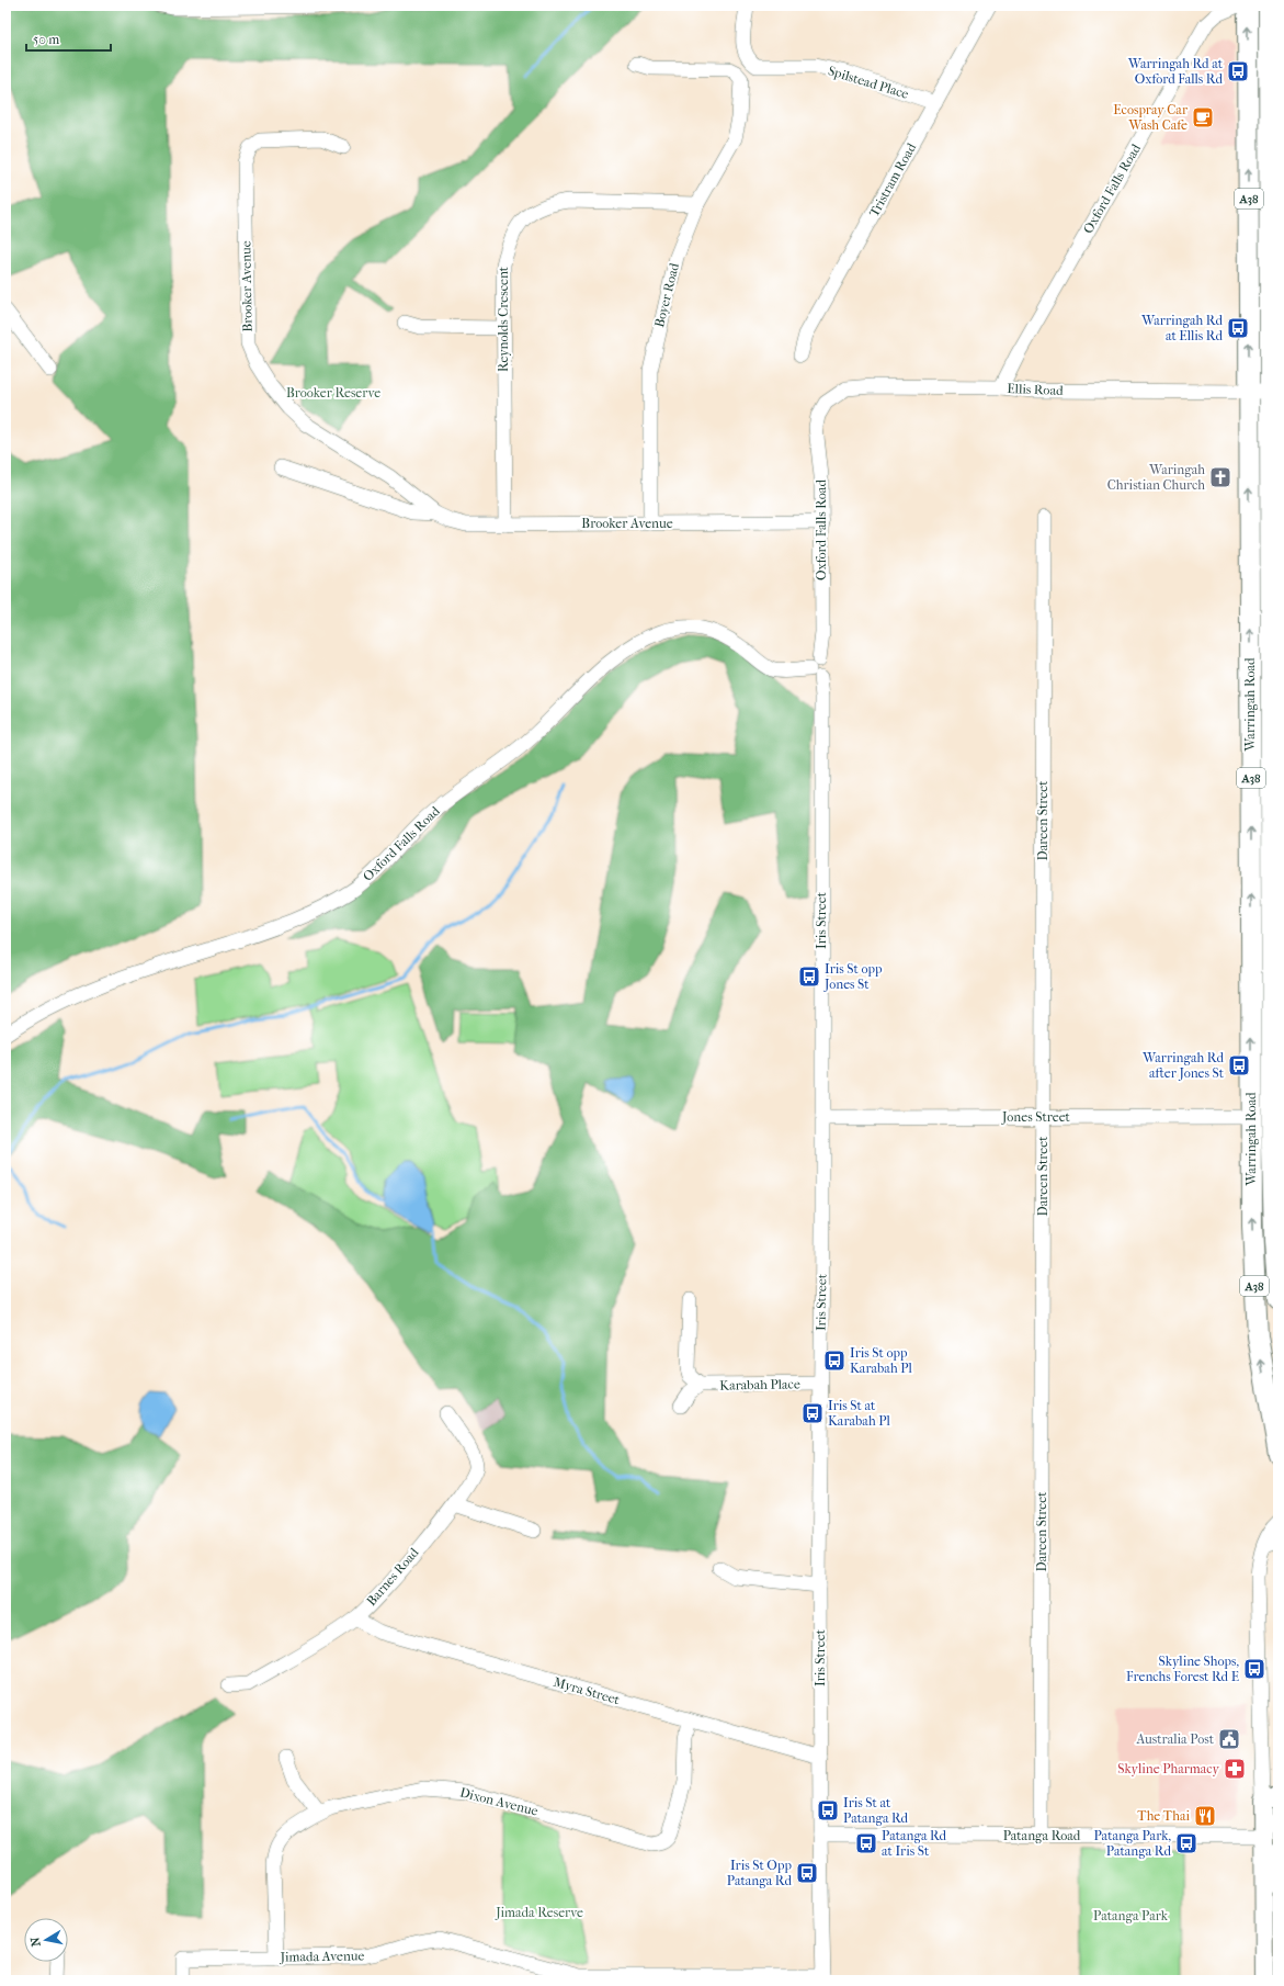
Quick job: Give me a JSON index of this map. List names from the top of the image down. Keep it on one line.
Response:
{"streets":{"highway":["A38","Warringah Road"],"street":["Spilstead Place","Tristram Road","Oxford Falls Road","Brooker Avenue","Boyer Road","Reynolds Crescent","Ellis Road","Dareen Street","Iris Street","Jones Street","Karabah Place","Barnes Road","Myra Street","Dixon Avenue","Patanga Road","Jimada Avenue"]},"crossings":[["Spilstead Place","Tristram Road"],["Oxford Falls Road","Brooker Avenue"],["Oxford Falls Road","Ellis Road"],["Oxford Falls Road","Iris Street"],["Brooker Avenue","Boyer Road"],["Brooker Avenue","Reynolds Crescent"],["Boyer Road","Reynolds Crescent"],["Ellis Road","Warringah Road"],["Warringah Road","Jones Street"],["Dareen Street","Jones Street"],["Dareen Street","Patanga Road"],["Iris Street","Jones Street"],["Iris Street","Karabah Place"],["Iris Street","Myra Street"],["Iris Street","Patanga Road"],["Iris Street","Jimada Avenue"],["Barnes Road","Myra Street"],["Myra Street","Dixon Avenue"],["Dixon Avenue","Jimada Avenue"]],"parks":["Brooker Reserve","Jimada Reserve","Patanga Park"],"places":{"bus stop":["Warringah Rd at Oxford Falls Rd","Warringah Rd at Ellis Rd","Iris St opp Jones St","Warringah Rd after Jones St","Iris St opp Karabah Pl","Iris St at Karabah Pl","Skyline Shops, Frenchs Forest Rd E","Iris St at Patanga Rd","Patanga Rd at Iris St","Patanga Park, Patanga Rd","Iris St Opp Patanga Rd"],"cafe":["Ecospray Car Wash Cafe"],"church":["Waringah Christian Church"],"public building":["Australia Post"],"pharmacy":["Skyline Pharmacy"],"restaurant":["The Thai"]},"scale_bar":"50 m","north":"left"}
